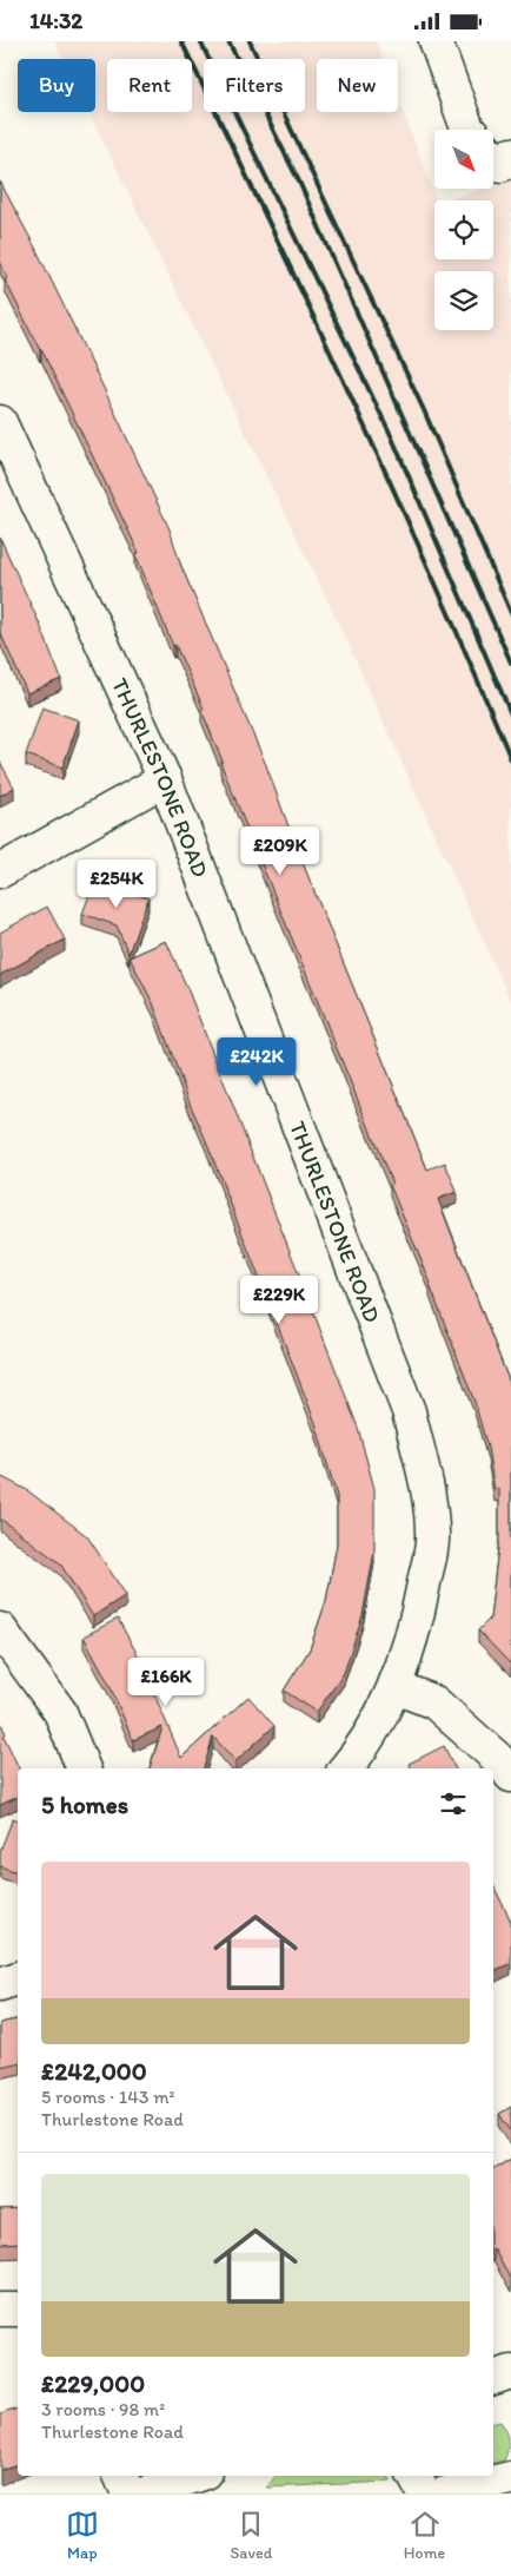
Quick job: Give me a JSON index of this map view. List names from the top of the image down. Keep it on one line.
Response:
{"streets":{"street":["THURLESTONE ROAD"]},"north":"bottom right","page":{"status":"14:32","chip":["Buy","Rent","Filters","New"],"price":["£209K","£254K","£242K","£229K","£166K"],"heading":"5 homes","list":[{"name":"£242,000","note":"5 rooms · 143 m² · Thurlestone Road"},{"name":"£229,000","note":"3 rooms · 98 m² · Thurlestone Road"}],"tabs":["Map","Saved","Home"]}}
